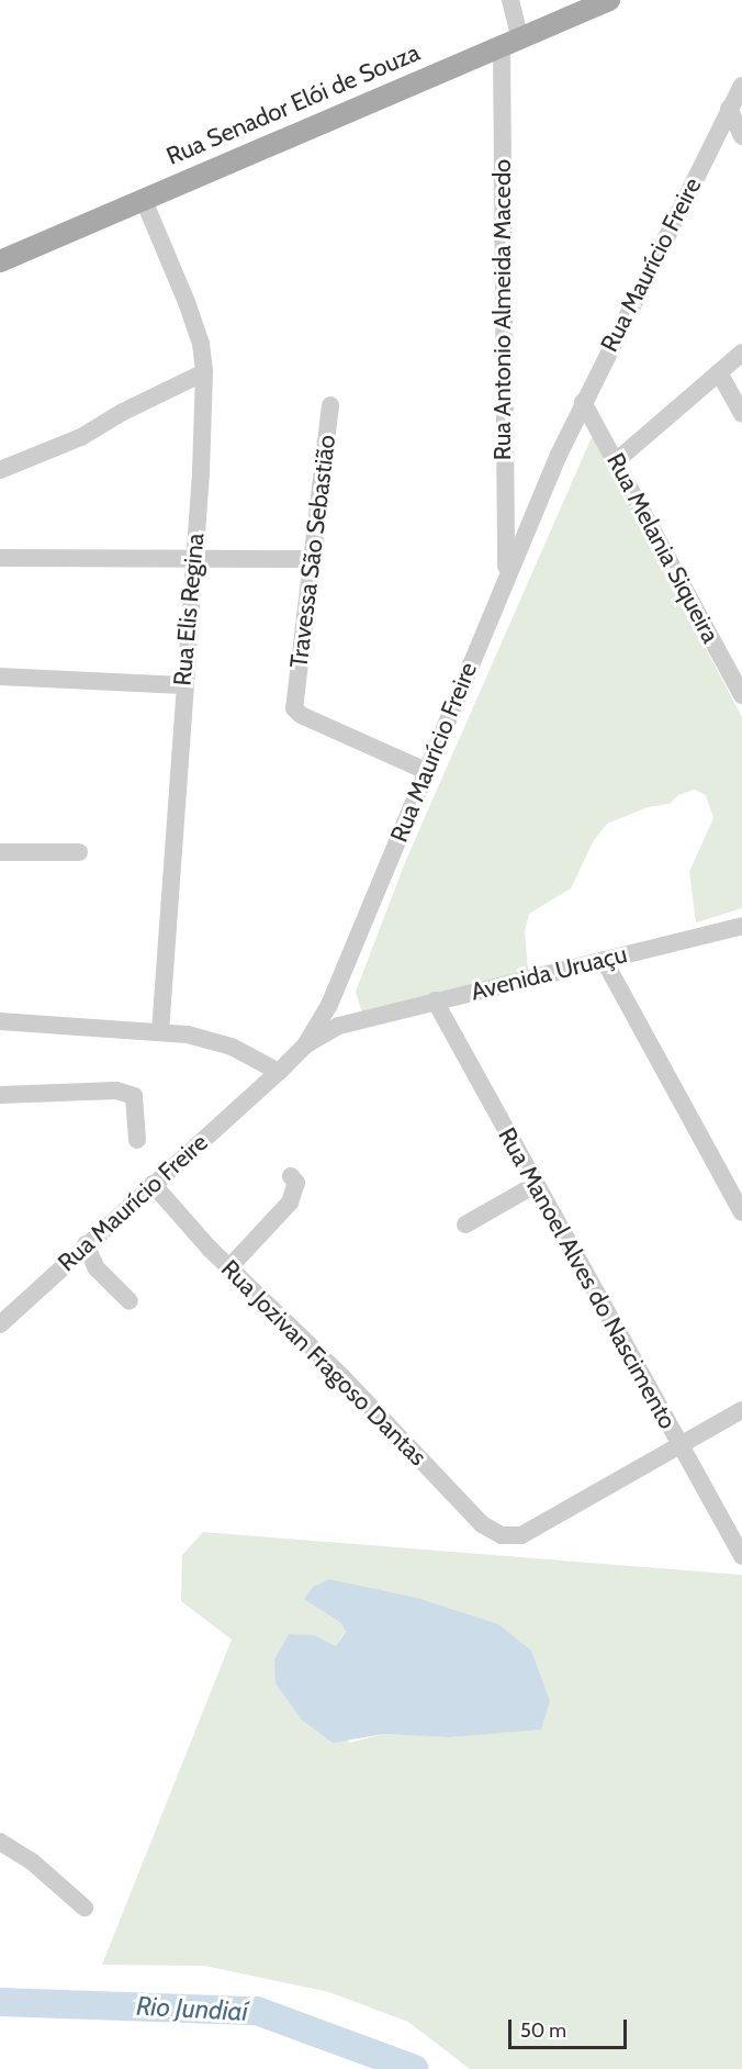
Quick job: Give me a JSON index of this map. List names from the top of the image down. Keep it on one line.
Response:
{"streets":{"main road":["Rua Senador Elói de Souza"],"street":["Rua Maurício Freire","Rua Antonio Almeida Macedo","Rua Melania Siqueira","Travessa São Sebastião","Rua Elis Regina","Avenida Uruaçu","Rua Manoel Alves do Nascimento","Rua Jozivan Fragoso Dantas"]},"crossings":[["Rua Senador Elói de Souza","Rua Antonio Almeida Macedo"],["Rua Senador Elói de Souza","Rua Elis Regina"],["Rua Maurício Freire","Rua Antonio Almeida Macedo"],["Rua Maurício Freire","Rua Melania Siqueira"],["Rua Maurício Freire","Travessa São Sebastião"],["Rua Maurício Freire","Avenida Uruaçu"],["Rua Maurício Freire","Rua Jozivan Fragoso Dantas"],["Avenida Uruaçu","Rua Manoel Alves do Nascimento"],["Rua Manoel Alves do Nascimento","Rua Jozivan Fragoso Dantas"]],"water":["Rio Jundiaí"],"scale_bar":"50 m"}
